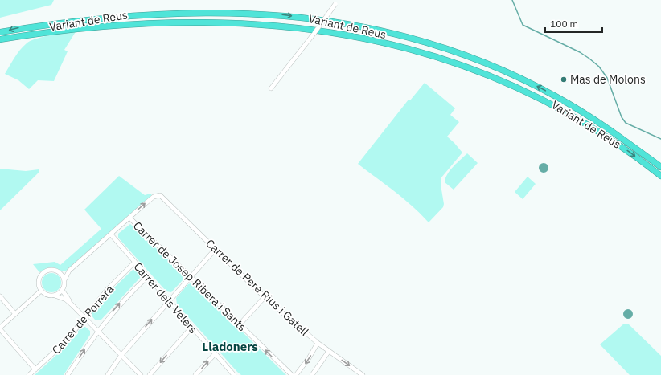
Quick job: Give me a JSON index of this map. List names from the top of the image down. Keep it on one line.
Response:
{"streets":{"highway":["Variant de Reus"],"street":["Carrer de Josep Ribera i Sants","Carrer de Pere Rius i Gatell","Carrer dels Velers","Carrer de Porrera"]},"crossings":[["Carrer de Josep Ribera i Sants","Carrer de Pere Rius i Gatell"],["Carrer dels Velers","Carrer de Porrera"]],"one_way":["Carrer de Pere Rius i Gatell"],"districts":["Lladoners"],"places":["Mas de Molons"],"scale_bar":"100 m"}
